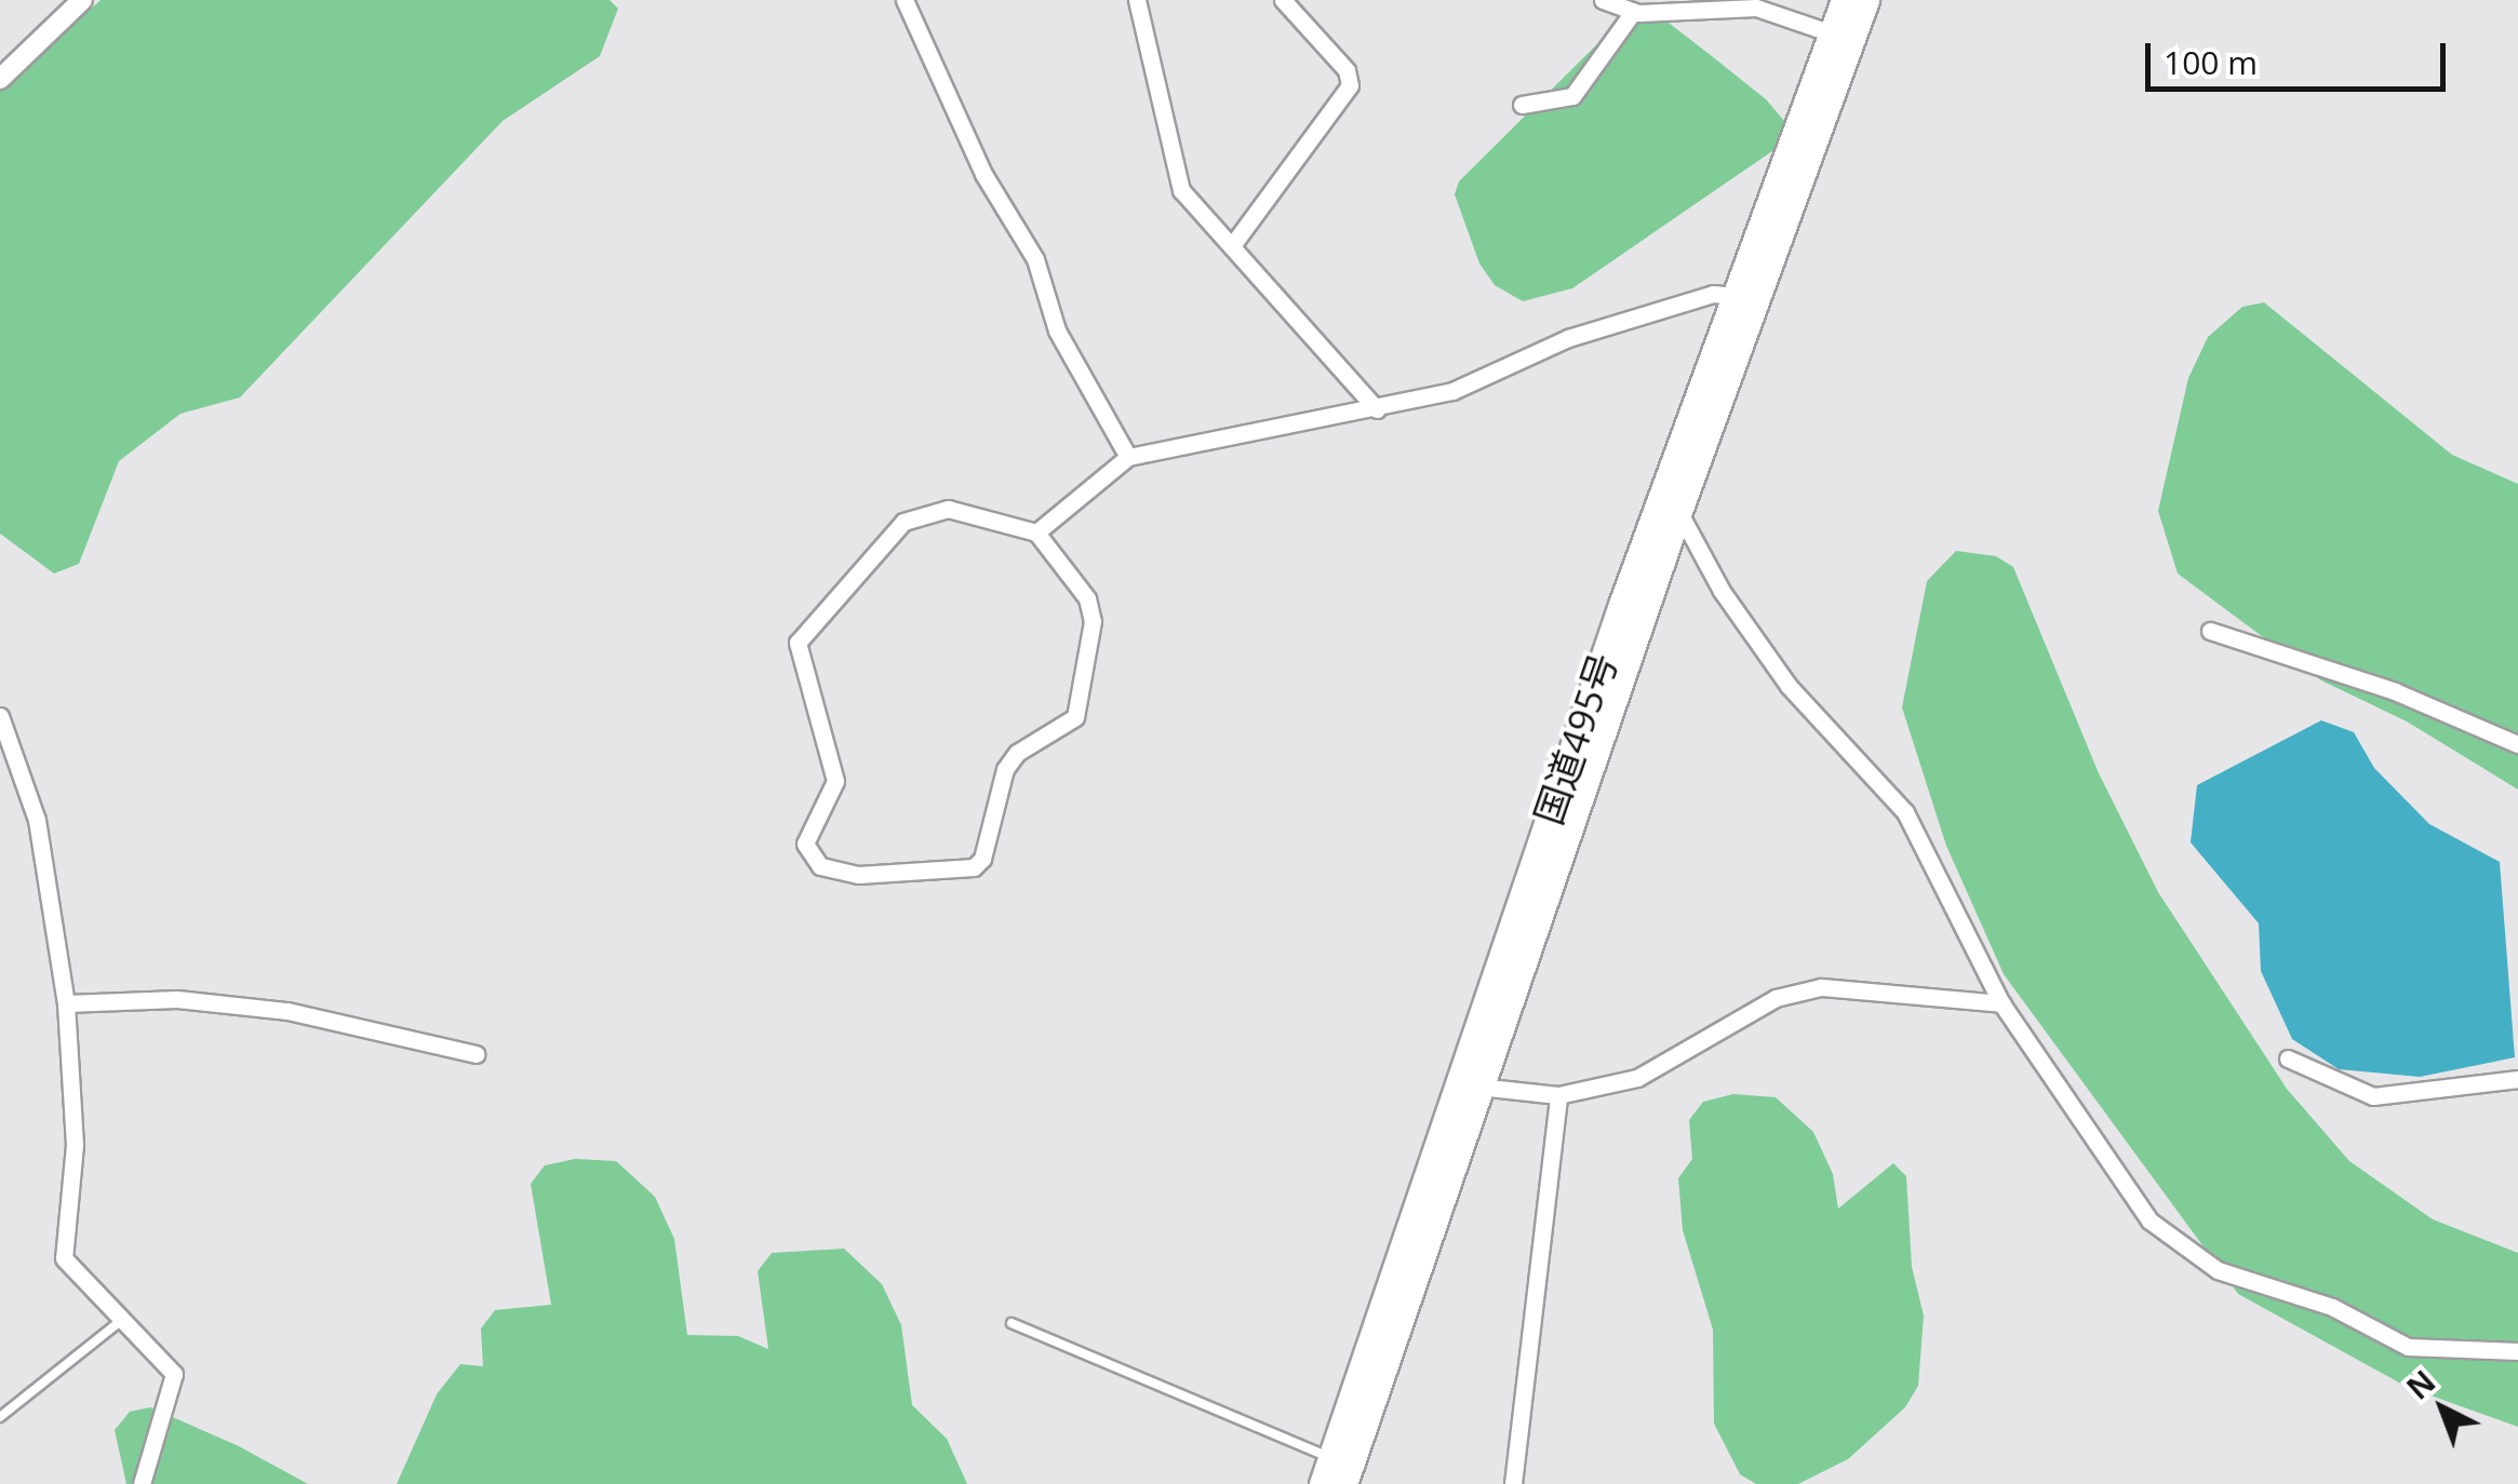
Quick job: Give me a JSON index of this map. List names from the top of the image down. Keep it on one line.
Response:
{"streets":{"highway":["国道495号"]},"scale_bar":"100 m","north":"top left"}
